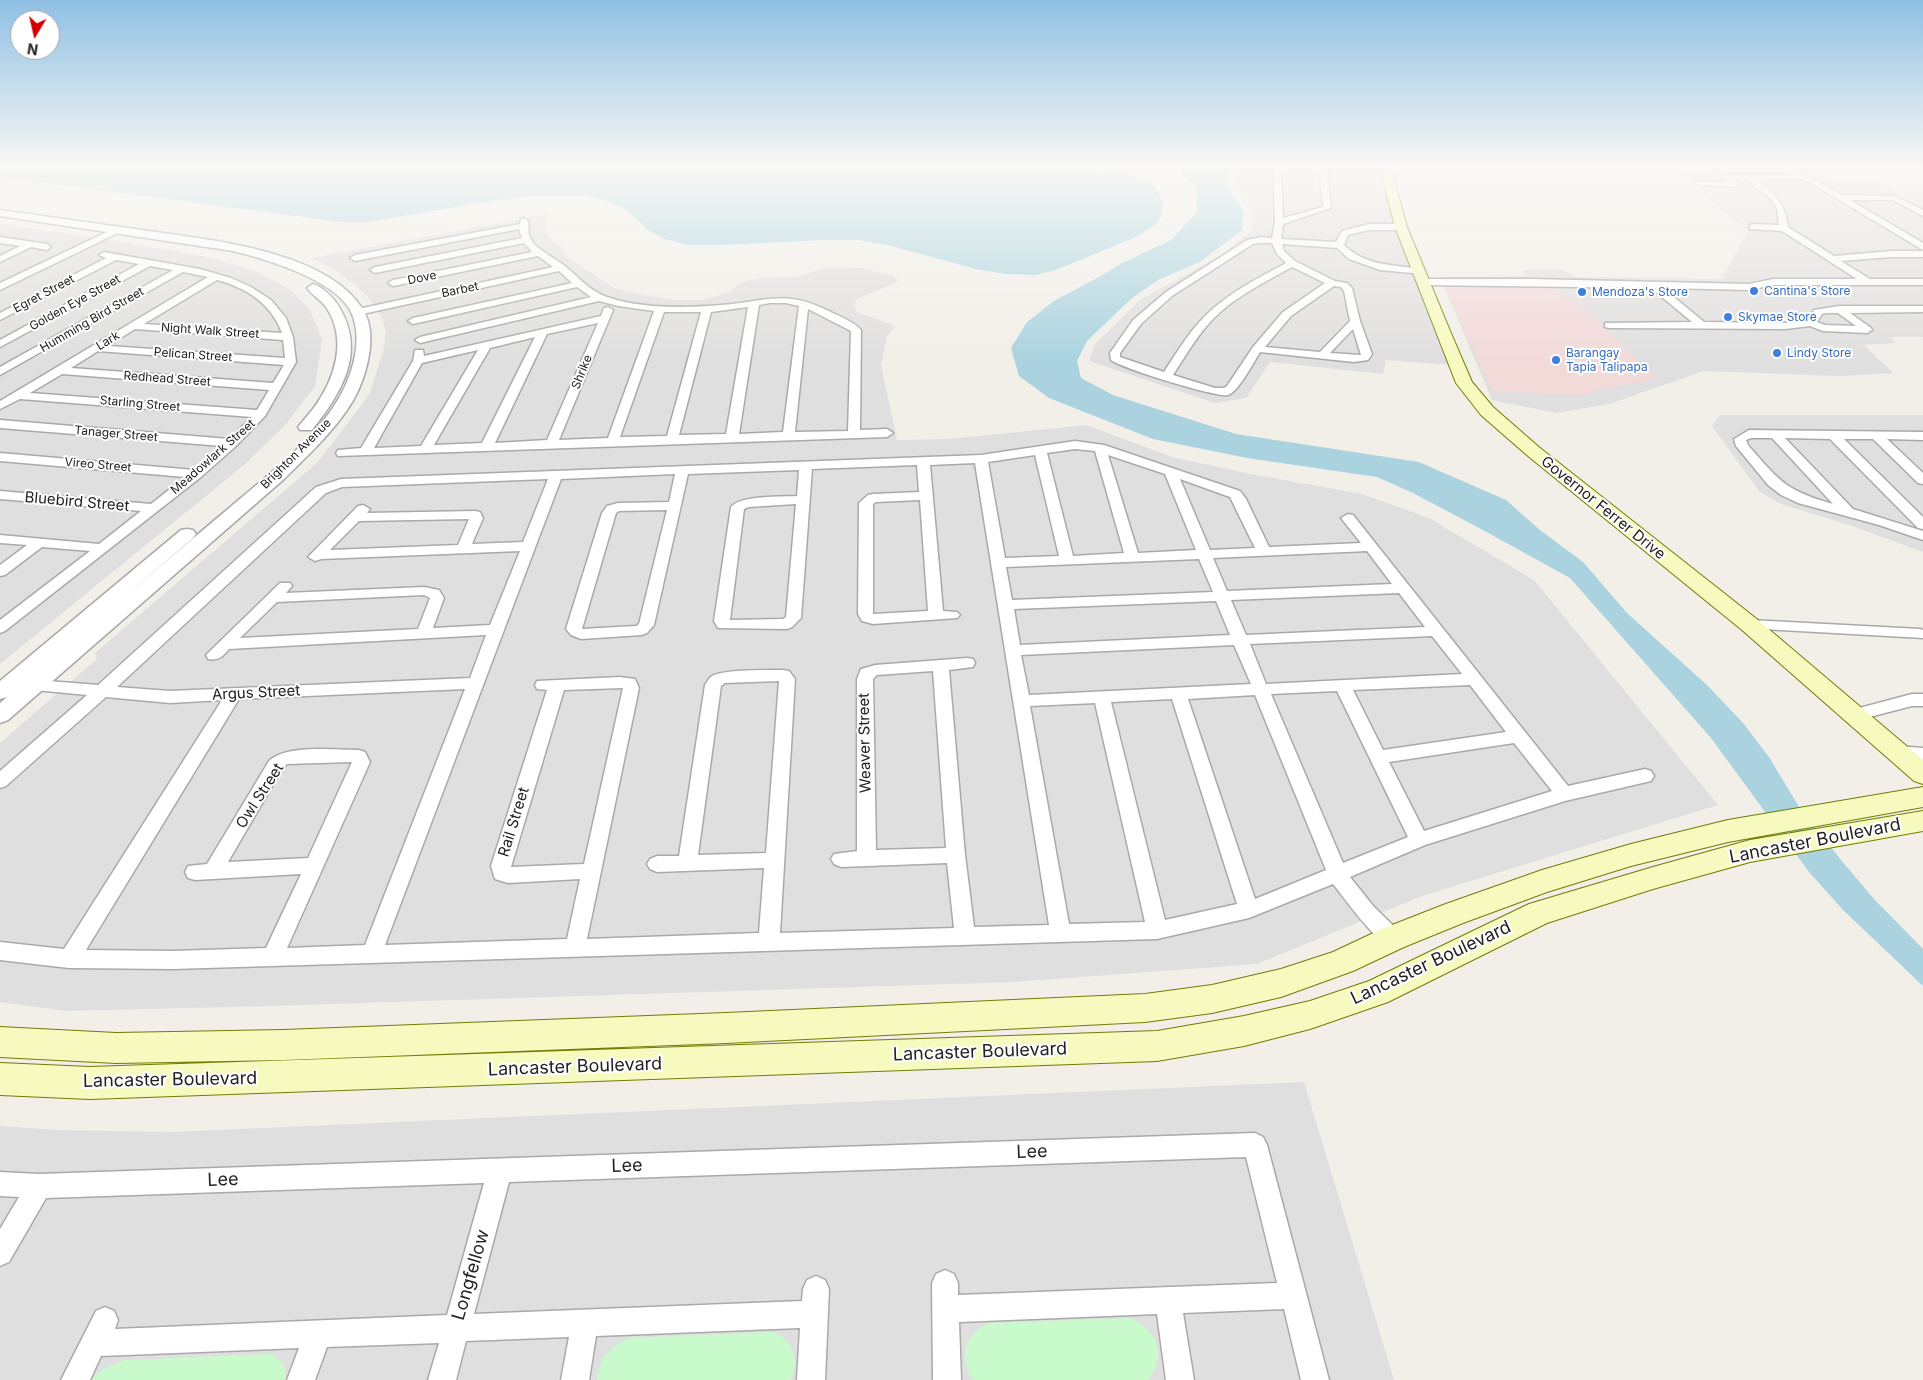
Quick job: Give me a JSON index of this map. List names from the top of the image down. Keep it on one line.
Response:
{"streets":{"main road":["Governor Ferrer Drive","Lancaster Boulevard"],"street":["Dove","Barbet","Egret Street","Golden Eye Street","Humming Bird Street","Night Walk Street","Lark","Pelican Street","Shrike","Redhead Street","Starling Street","Tanager Street","Brighton Avenue","Meadowlark Street","Vireo Street","Bluebird Street","Argus Street","Weaver Street","Owl Street","Rail Street","Lee","Longfellow"]},"crossings":[["Barbet","Brighton Avenue"],["Night Walk Street","Lark"],["Lark","Pelican Street"],["Lark","Redhead Street"],["Lark","Starling Street"],["Pelican Street","Meadowlark Street"],["Redhead Street","Meadowlark Street"],["Starling Street","Meadowlark Street"],["Tanager Street","Meadowlark Street"],["Brighton Avenue","Argus Street"],["Meadowlark Street","Vireo Street"],["Meadowlark Street","Bluebird Street"],["Lee","Longfellow"]],"places":["Cantina's Store","Mendoza's Store","Skymae Store","Lindy Store","Barangay Tapia Talipapa"],"north":"bottom"}
